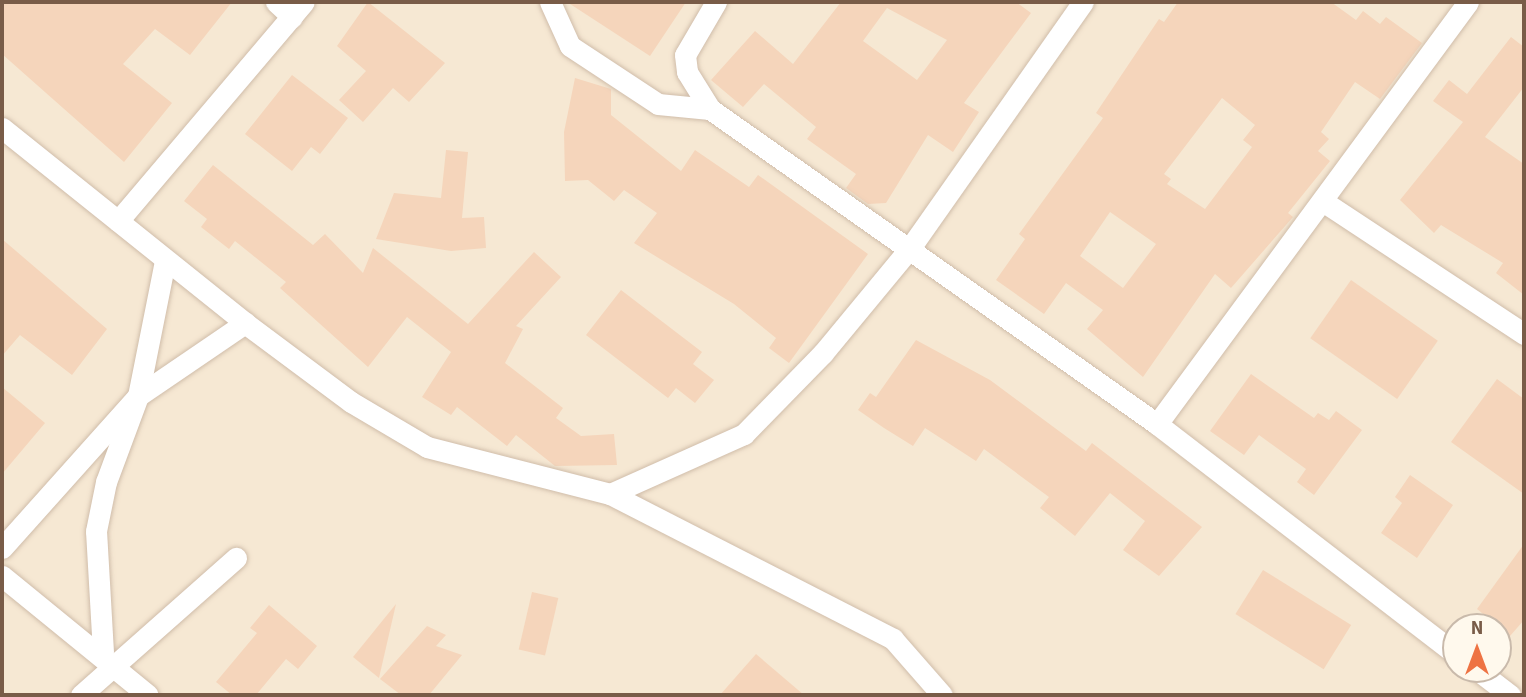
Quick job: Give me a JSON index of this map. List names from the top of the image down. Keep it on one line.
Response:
{"north":"top"}
